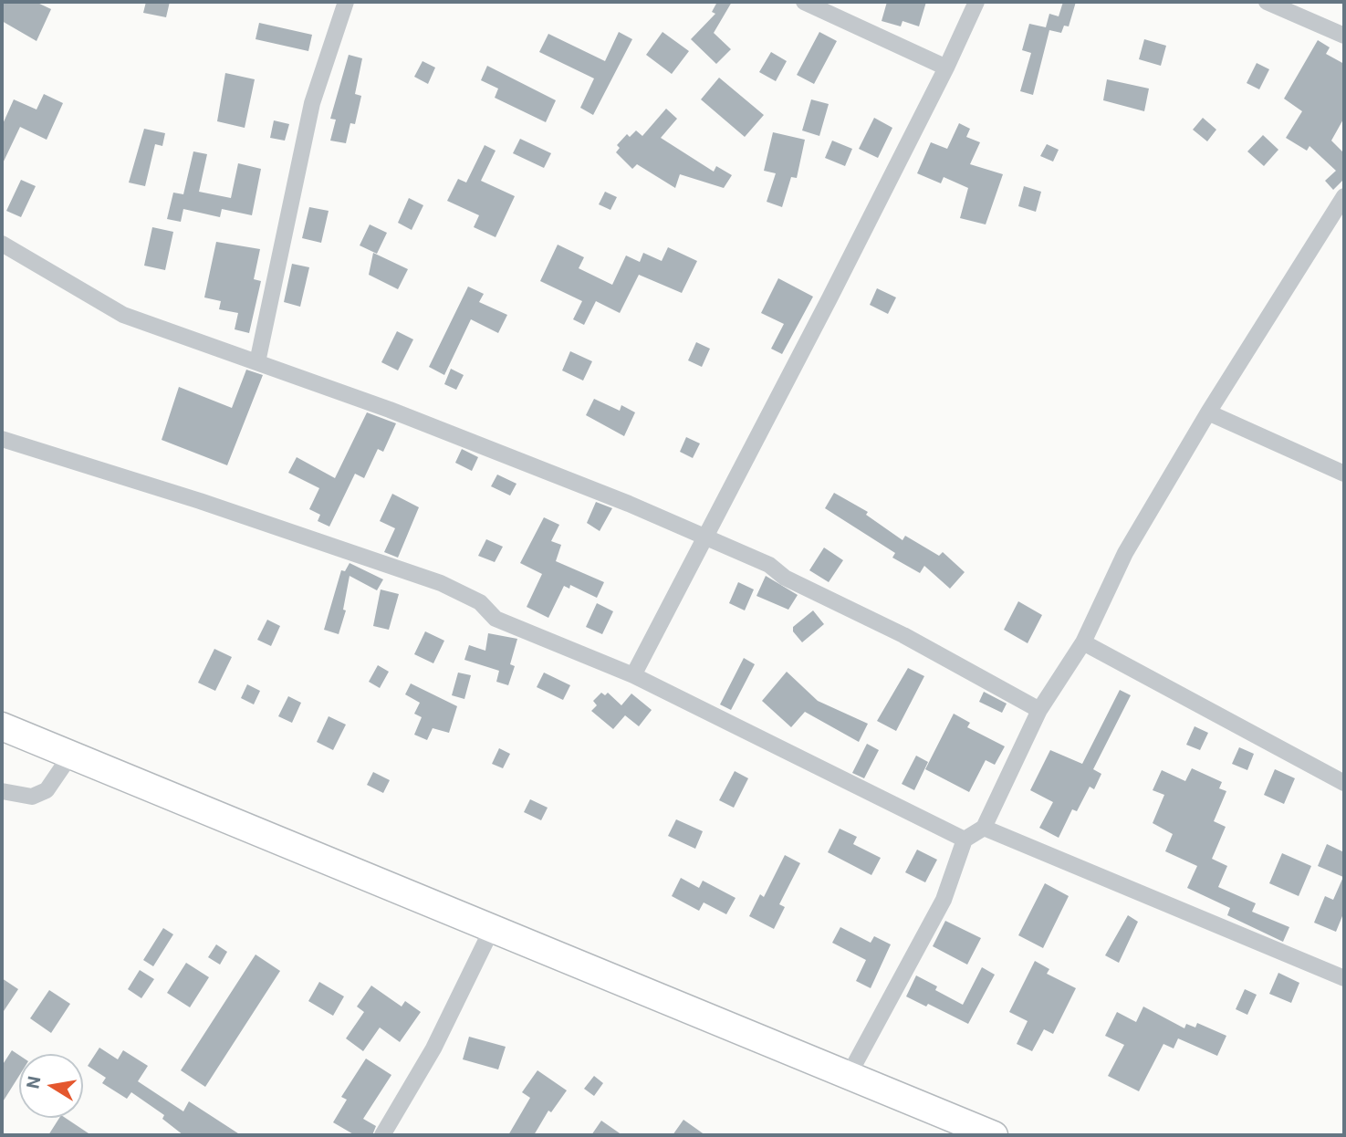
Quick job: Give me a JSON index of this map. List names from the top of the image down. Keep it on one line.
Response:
{"north":"left"}
